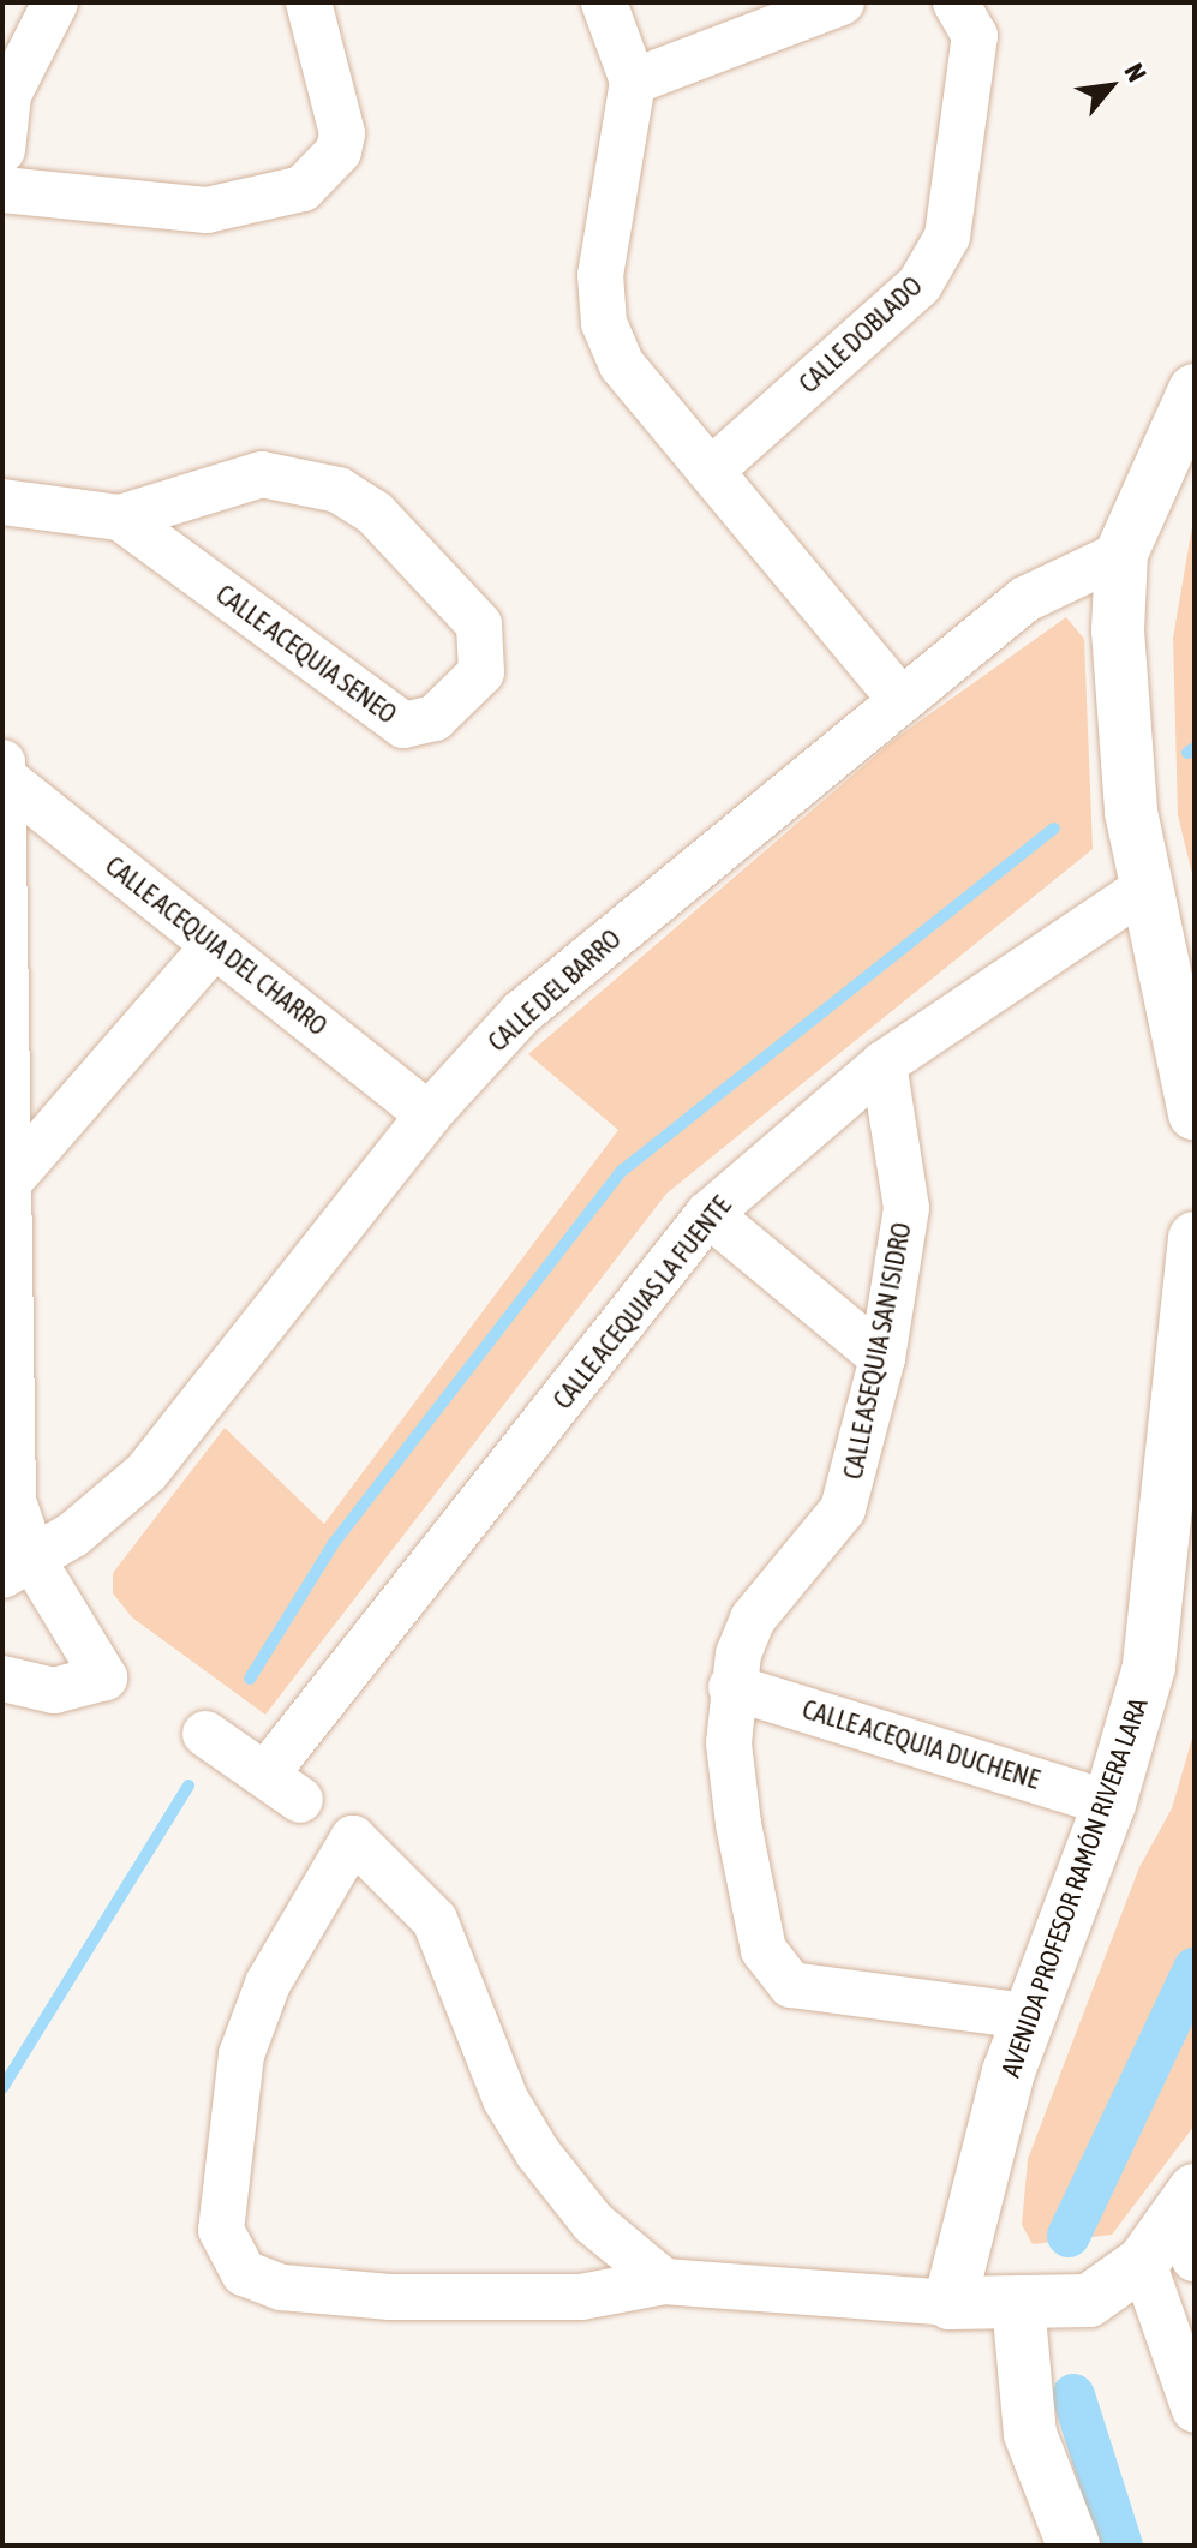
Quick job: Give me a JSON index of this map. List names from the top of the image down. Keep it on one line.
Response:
{"streets":{"street":["CALLE DOBLADO","CALLE ACEQUIA SENEO","CALLE ACEQUIA DEL CHARRO","CALLE DEL BARRO","CALLE ACEQUIAS LA FUENTE","CALLE ASEQUIA SAN ISIDRO","CALLE ACEQUIA DUCHENE","AVENIDA PROFESOR RAMÓN RIVERA LARA"]},"crossings":[["CALLE ACEQUIA DEL CHARRO","CALLE DEL BARRO"],["CALLE ACEQUIAS LA FUENTE","CALLE ASEQUIA SAN ISIDRO"],["CALLE ASEQUIA SAN ISIDRO","CALLE ACEQUIA DUCHENE"],["CALLE ASEQUIA SAN ISIDRO","AVENIDA PROFESOR RAMÓN RIVERA LARA"],["CALLE ACEQUIA DUCHENE","AVENIDA PROFESOR RAMÓN RIVERA LARA"]],"north":"top right"}
